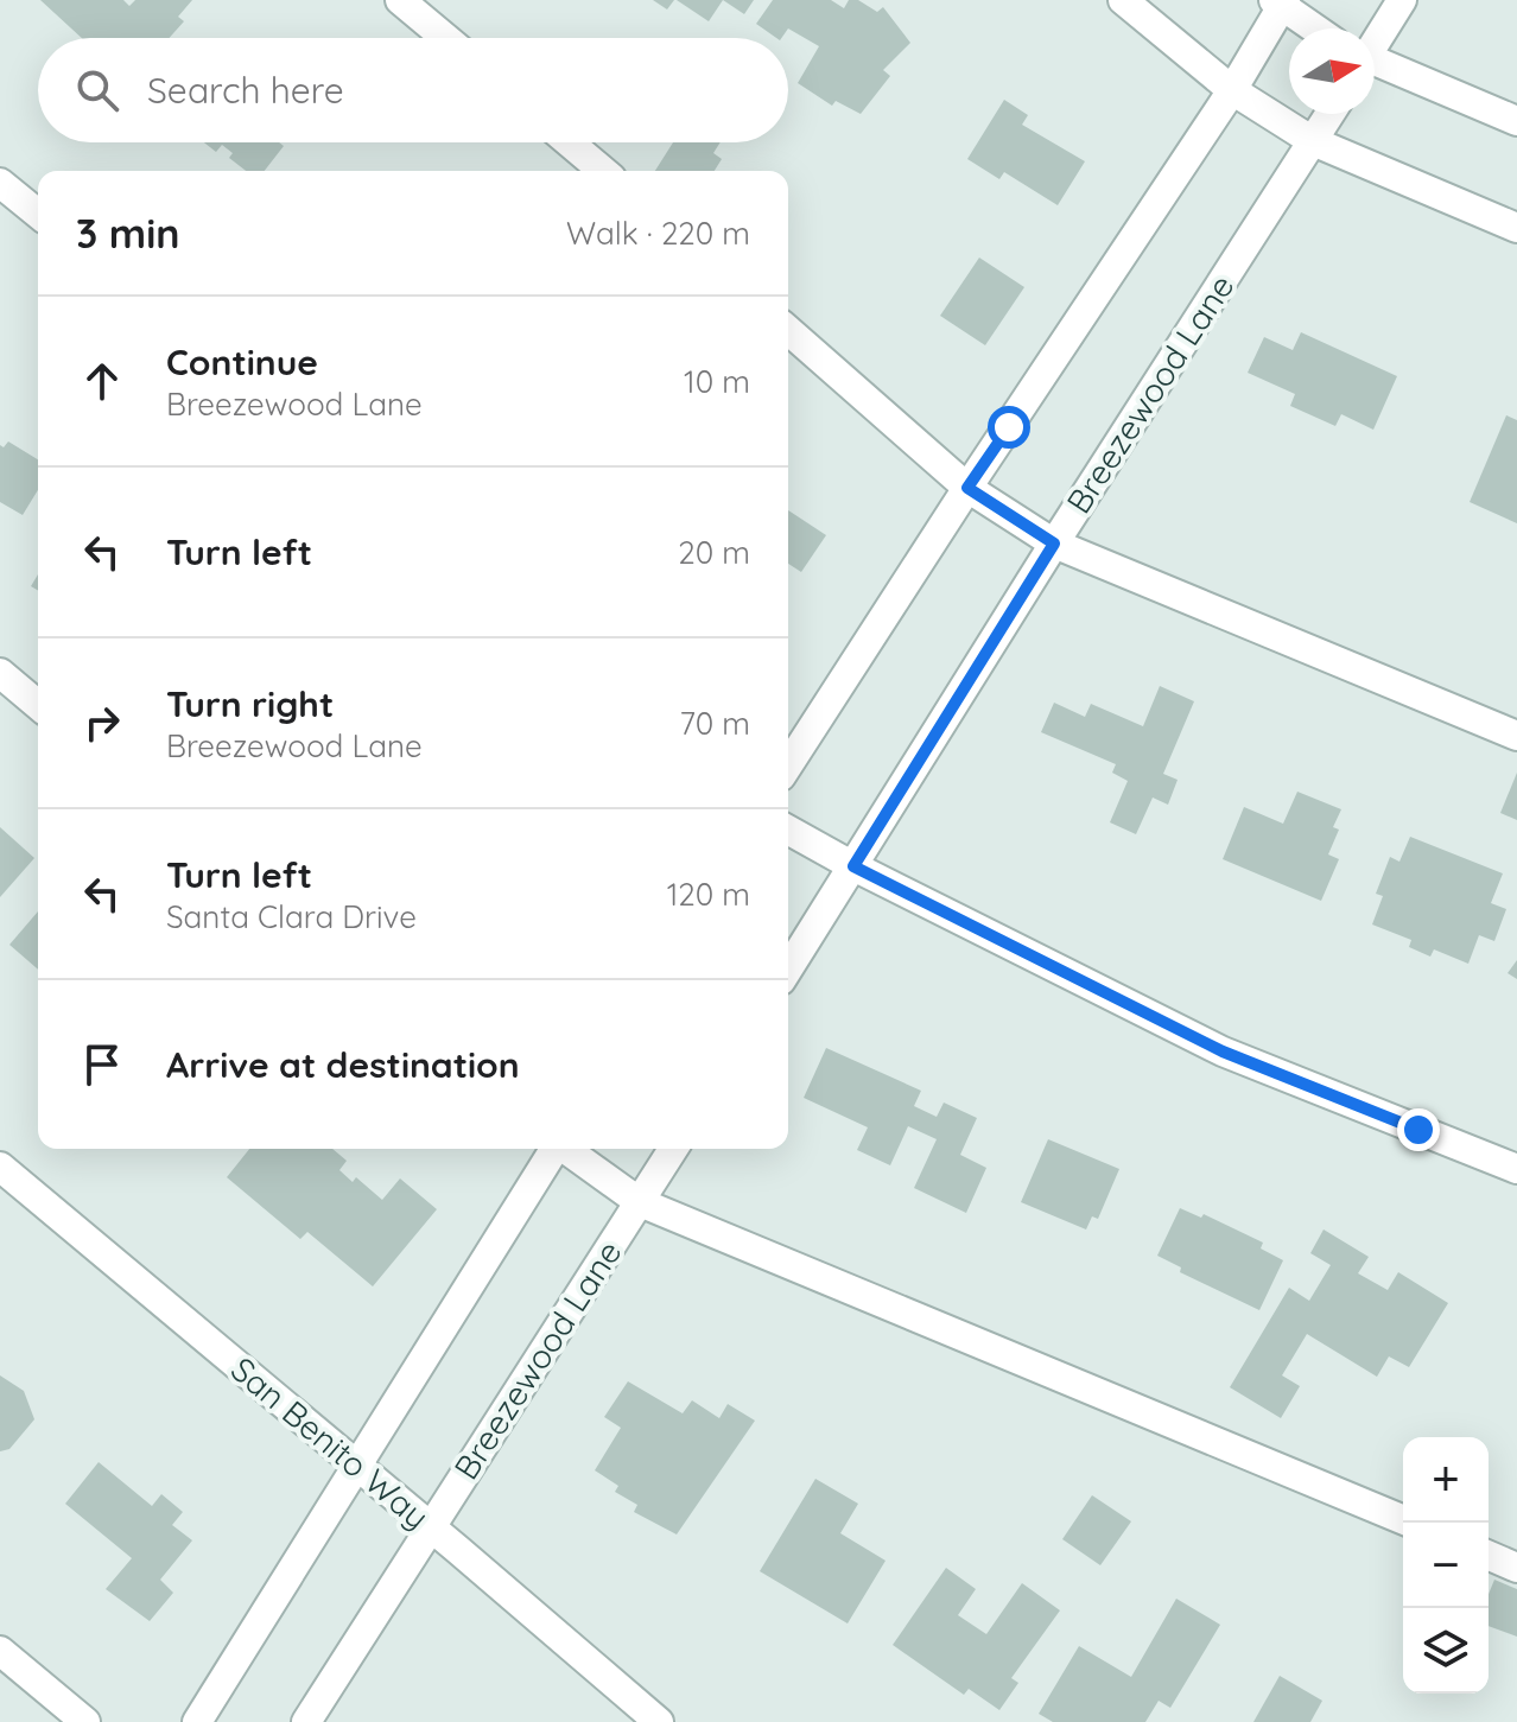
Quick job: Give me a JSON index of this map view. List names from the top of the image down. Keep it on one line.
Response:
{"streets":{"street":["Breezewood Lane","San Benito Way"]},"crossings":[["Breezewood Lane","San Benito Way"]],"north":"right","page":{"search":"Search here","heading":["3 min","Walk · 220 m"],"list":[["Continue","Breezewood Lane","10 m"],["Turn left","20 m"],["Turn right","Breezewood Lane","70 m"],["Turn left","Santa Clara Drive","120 m"],"Arrive at destination"],"map_buttons":["+","−"]}}
